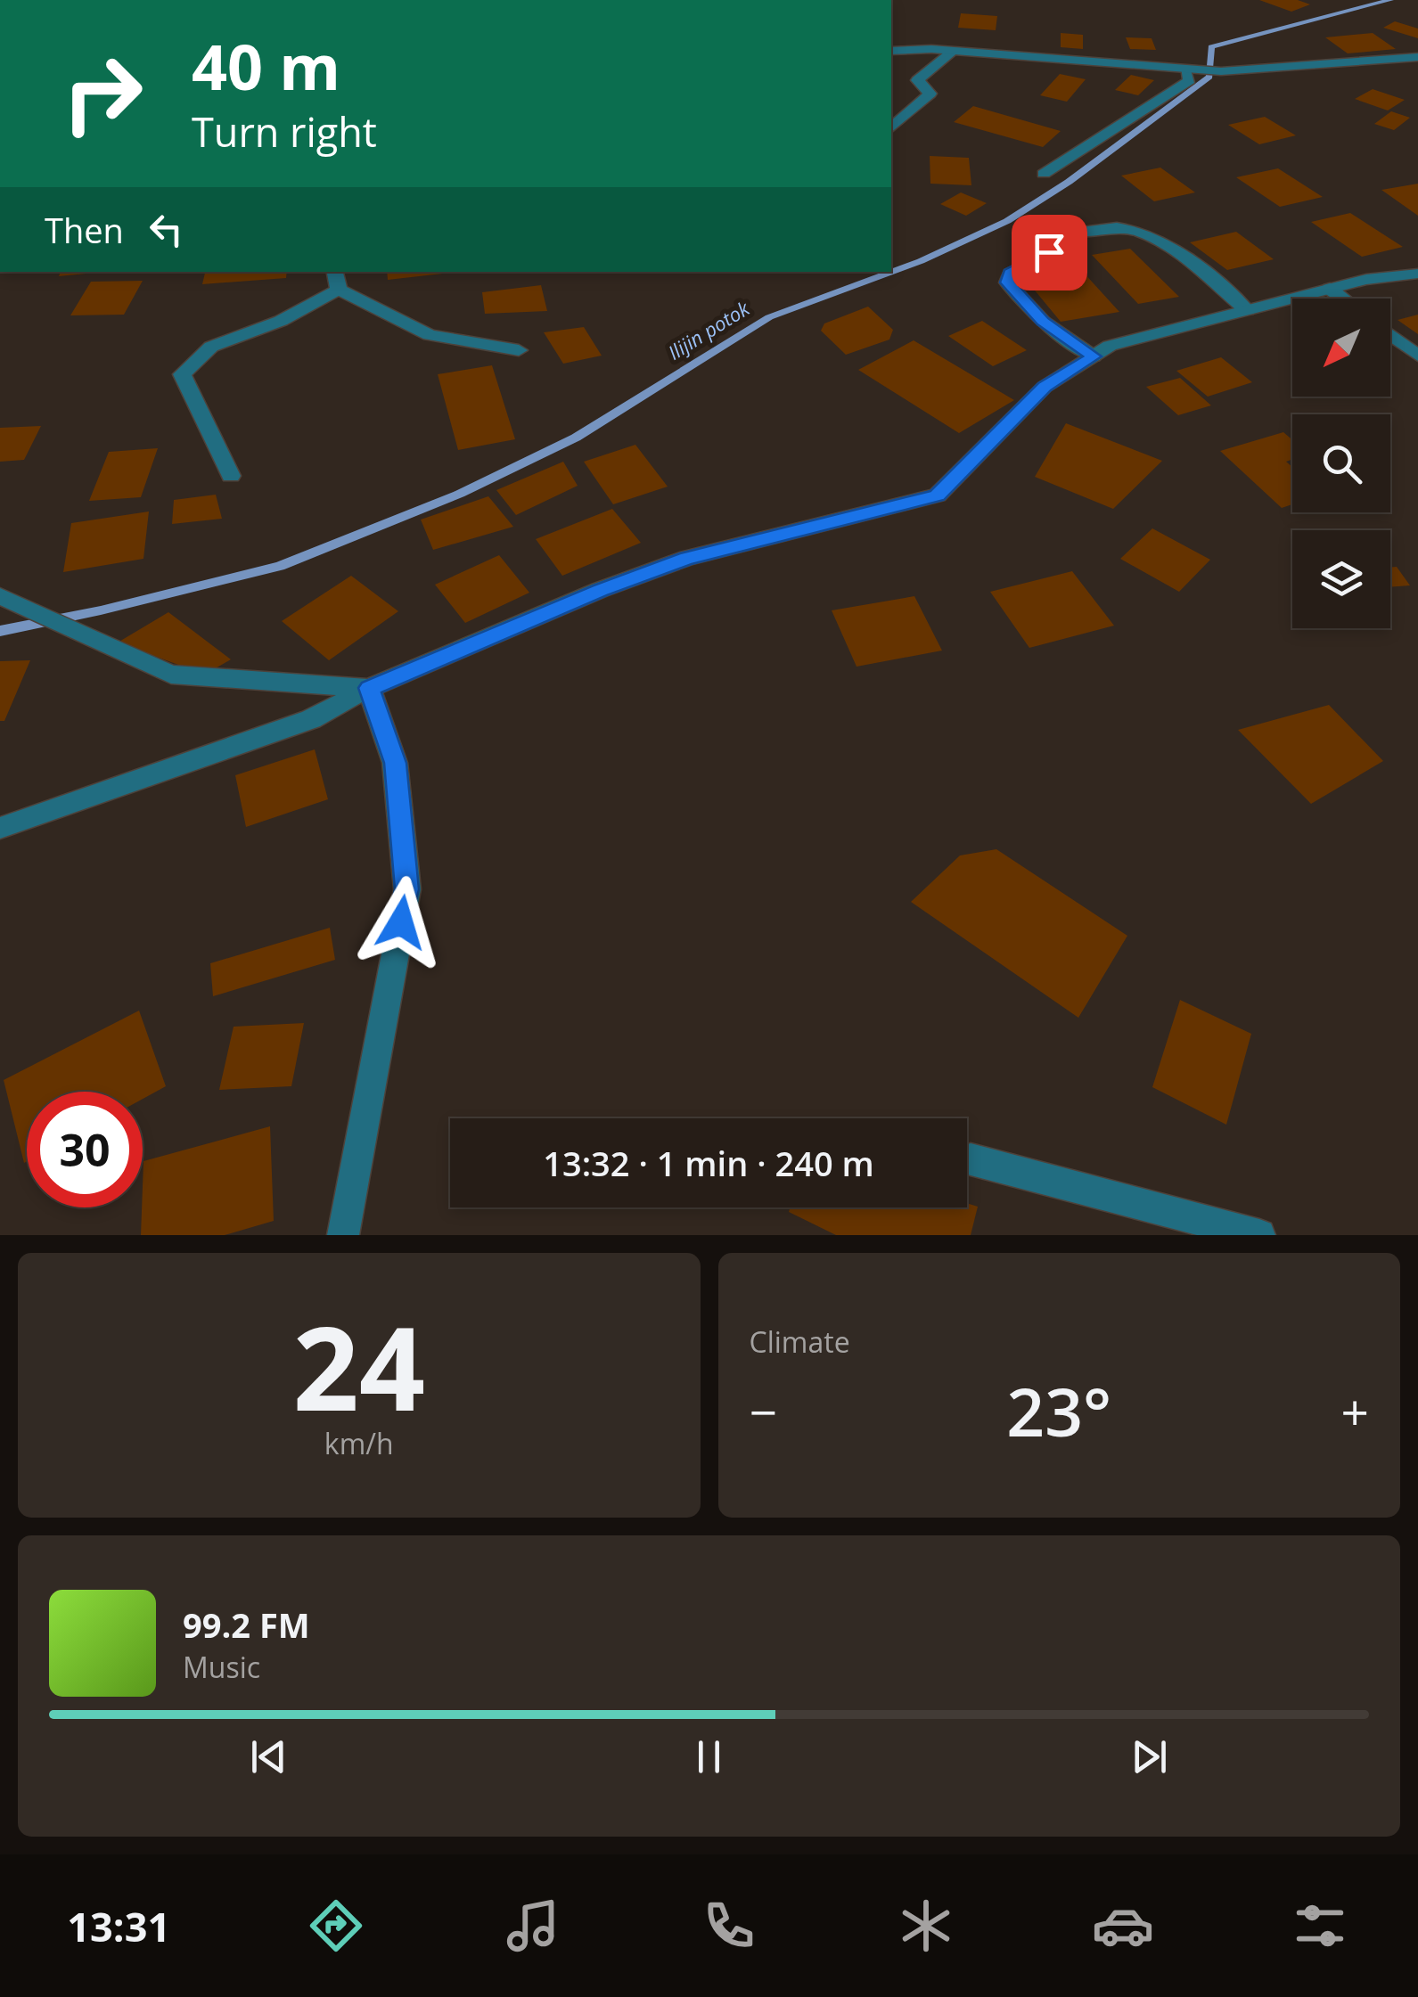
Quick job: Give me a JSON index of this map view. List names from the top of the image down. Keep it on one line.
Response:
{"water":["Ilijin potok"],"north":"bottom left","page":{"turn":["40 m","Turn right"],"then":"Then","limit":"30","trip":"13:32 · 1 min · 240 m","tile":[["24","km/h"],"Climate"],"heat":["−","23°","+"],"song":["99.2 FM","Music"],"tabs":"13:31"}}
